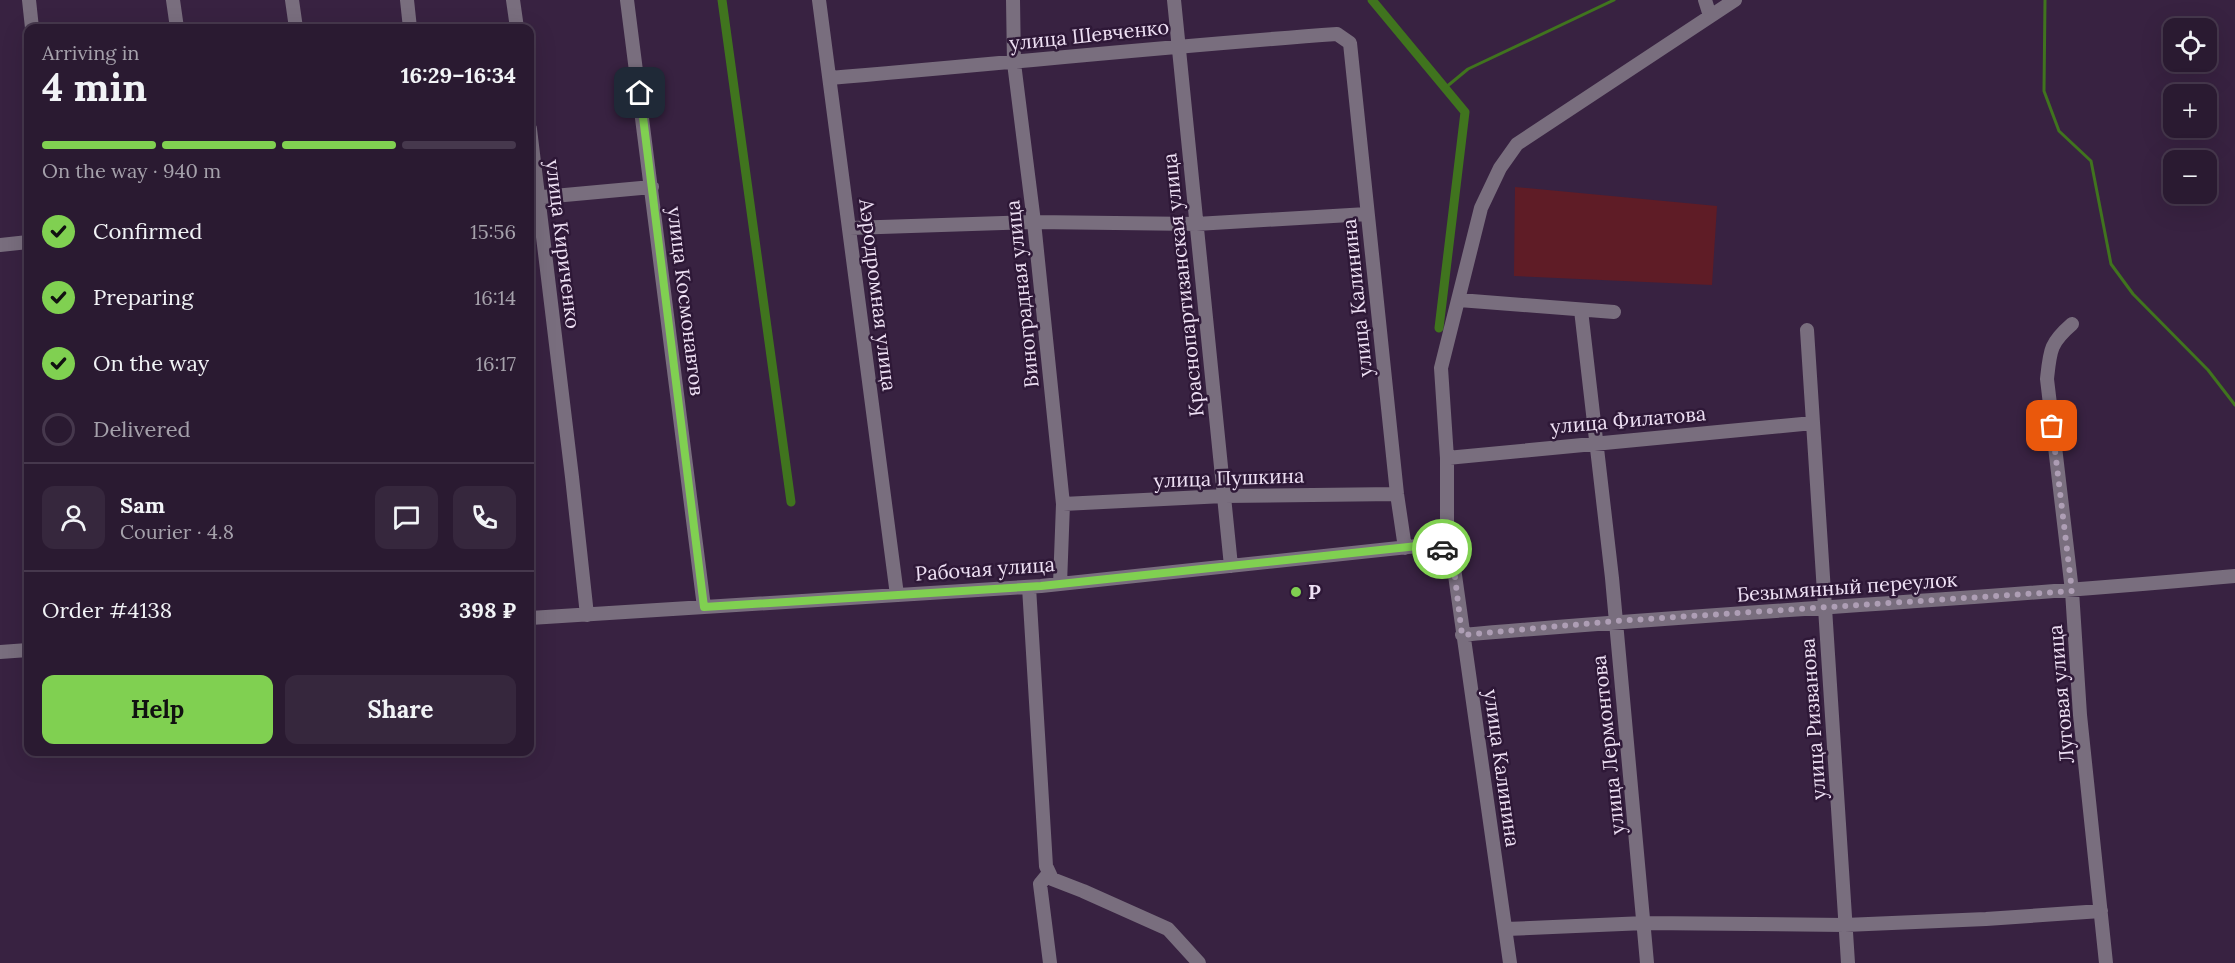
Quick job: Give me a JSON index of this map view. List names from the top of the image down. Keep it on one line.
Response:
{"streets":{"street":["улица Шевченко","улица Кириченко","Краснопартизанская улица","Виноградная улица","Аэродромная улица","улица Калинина","улица Космонавтов","улица Филатова","улица Пушкина","Рабочая улица","Безымянный переулок","Луговая улица","улица Ризванова","улица Лермонтова"]},"crossings":[["улица Шевченко","Краснопартизанская улица"],["улица Шевченко","Виноградная улица"],["улица Шевченко","Аэродромная улица"],["улица Шевченко","улица Калинина"],["улица Кириченко","Рабочая улица"],["Краснопартизанская улица","улица Пушкина"],["Краснопартизанская улица","Рабочая улица"],["Виноградная улица","улица Пушкина"],["Виноградная улица","Рабочая улица"],["Аэродромная улица","Рабочая улица"],["улица Калинина","улица Пушкина"],["улица Калинина","Рабочая улица"],["улица Калинина","Безымянный переулок"],["улица Космонавтов","Рабочая улица"],["улица Филатова","улица Ризванова"],["улица Филатова","улица Лермонтова"],["Безымянный переулок","Луговая улица"],["Безымянный переулок","улица Ризванова"],["Безымянный переулок","улица Лермонтова"]],"places":["Р"],"page":{"map_buttons":["+","−"],"heading":["4 min","Arriving in","16:29–16:34"],"panel":["Sam","Courier · 4.8","Order #4138","398 ₽"],"bar":"On the way · 940 m","list":[["Confirmed","15:56"],["Preparing","16:14"],["On the way","16:17"],"Delivered"],"buttons":["Help","Share"]}}
